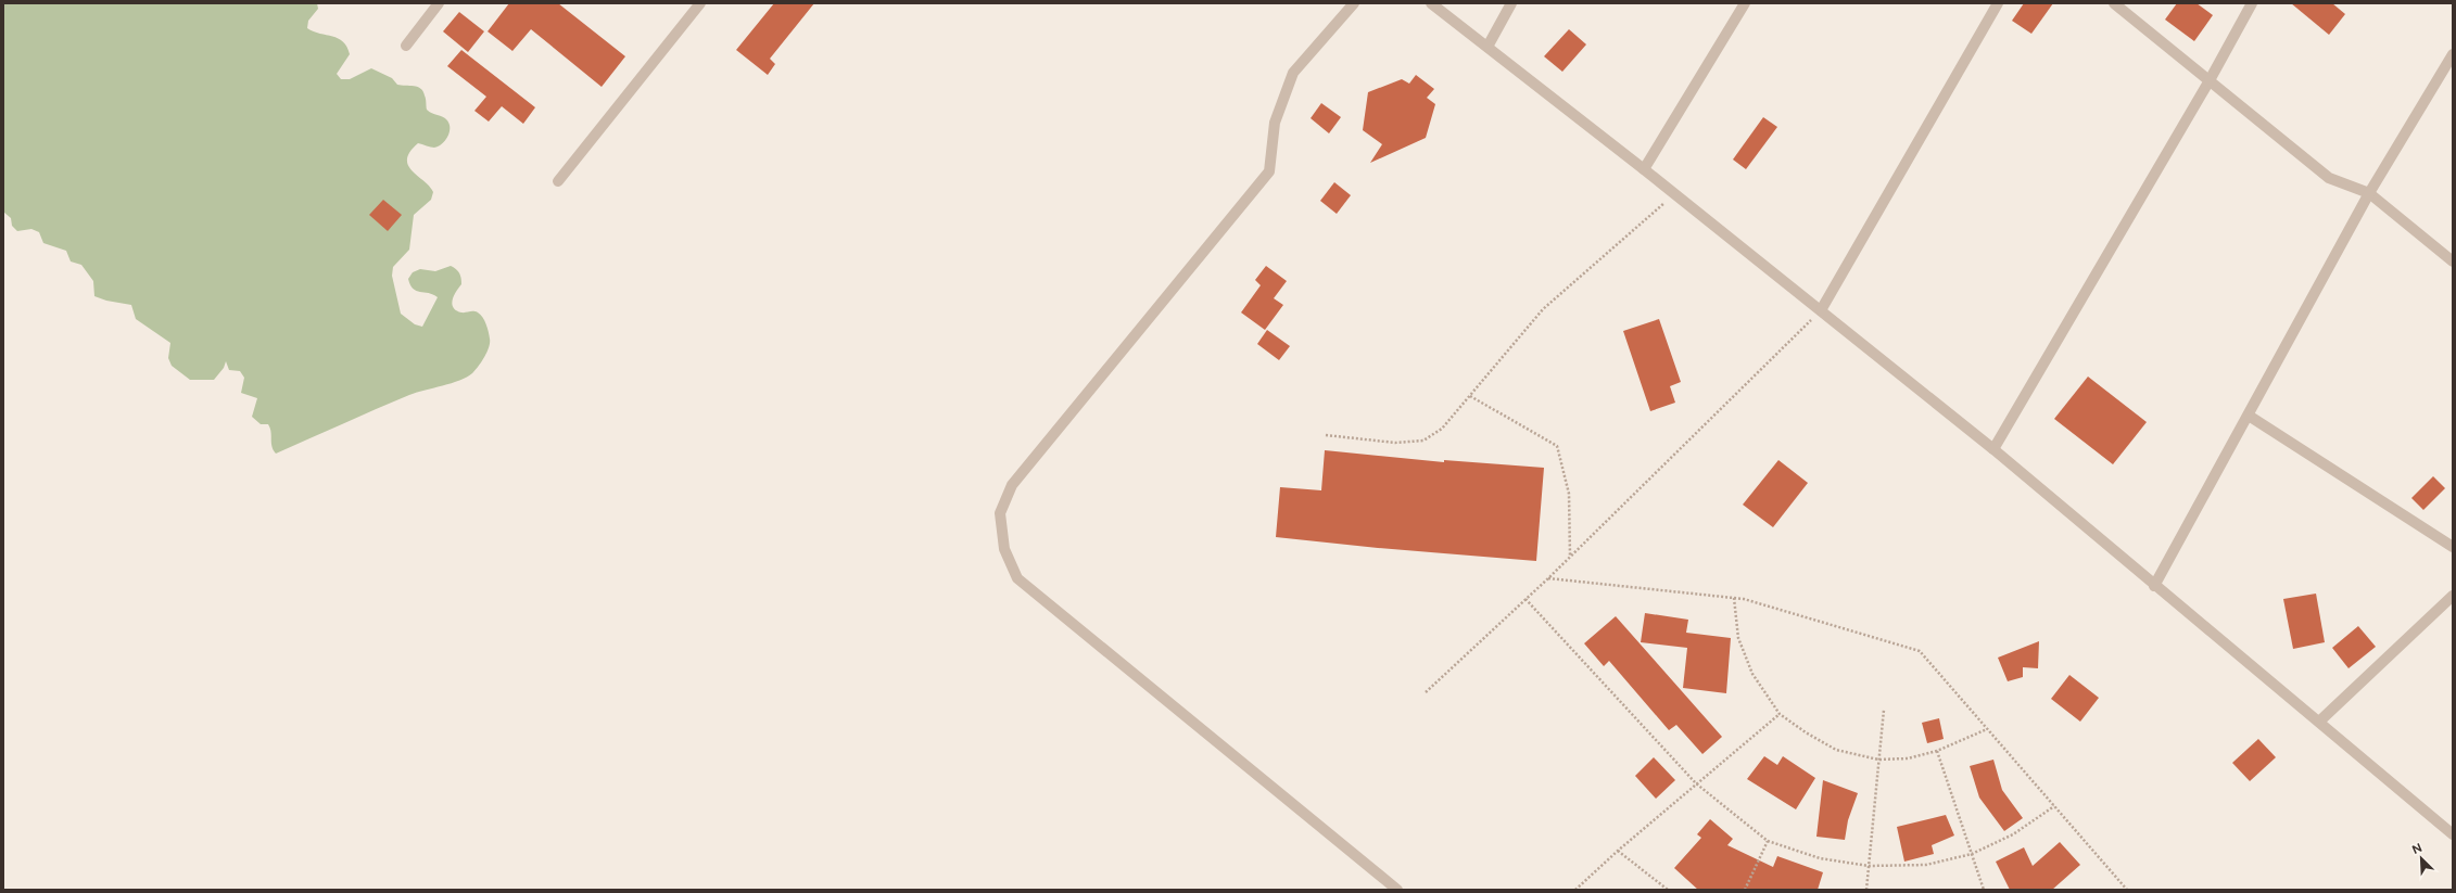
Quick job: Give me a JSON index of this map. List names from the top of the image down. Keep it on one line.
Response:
{"north":"top left"}
